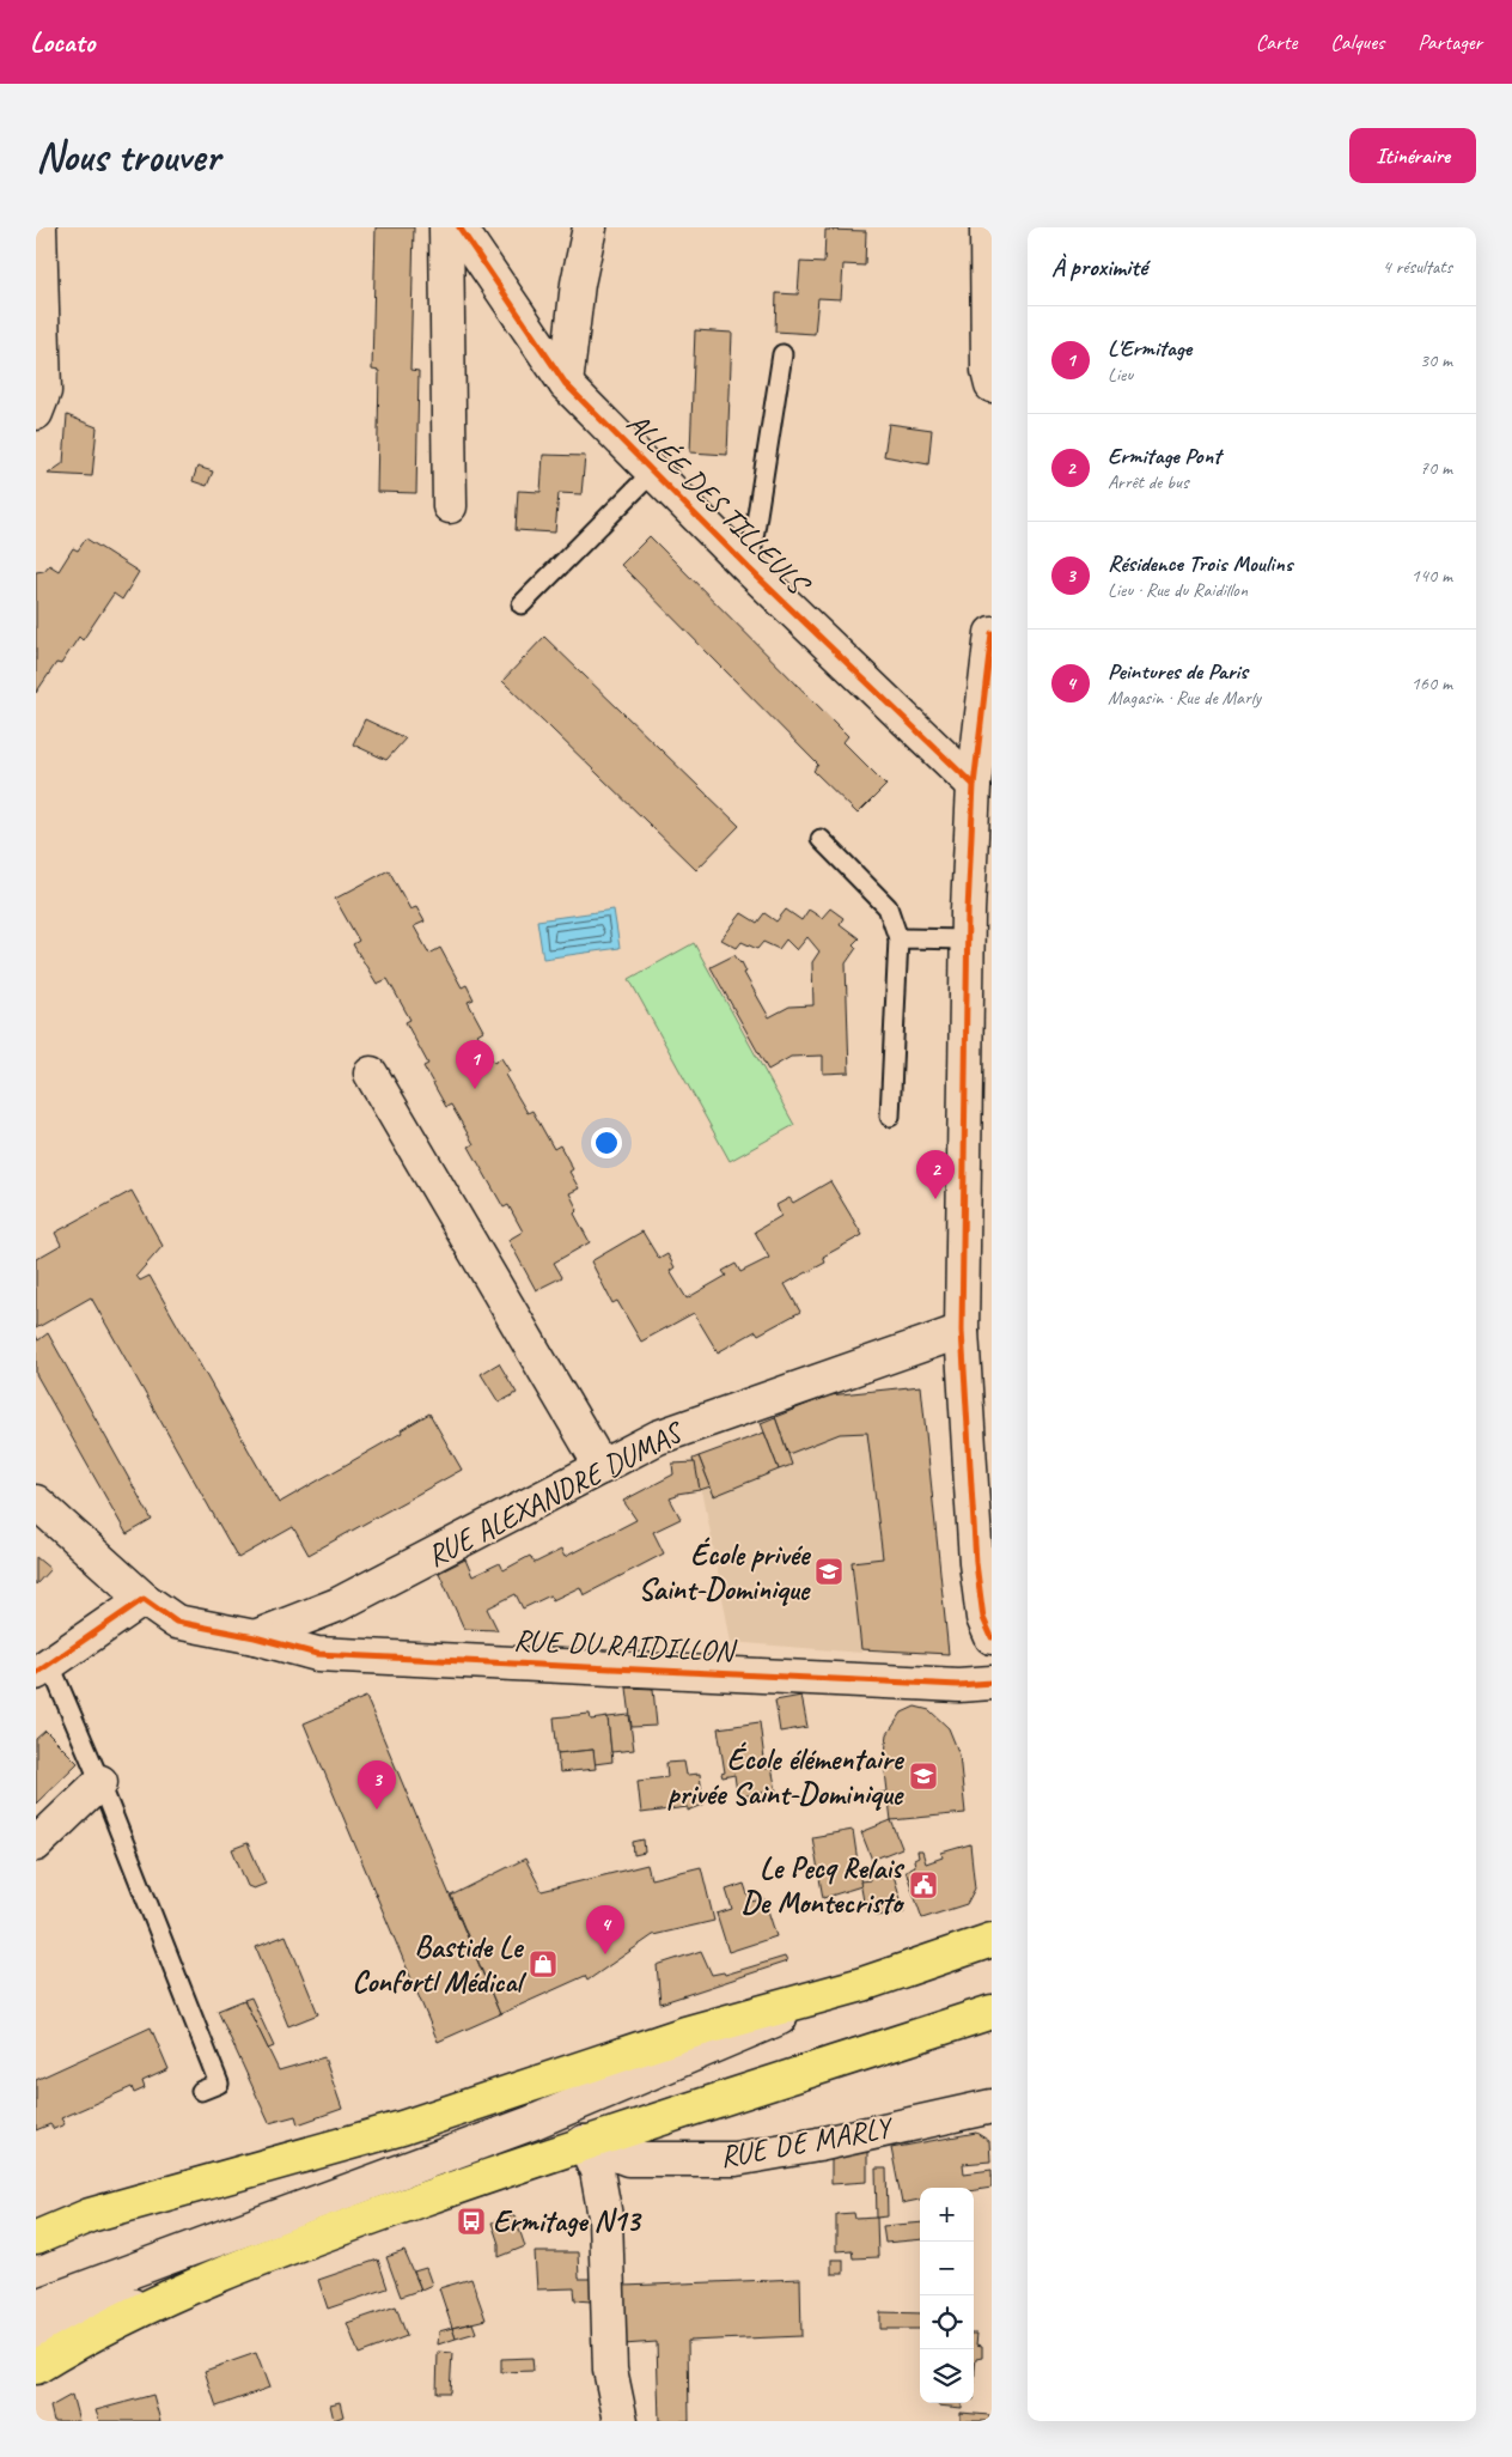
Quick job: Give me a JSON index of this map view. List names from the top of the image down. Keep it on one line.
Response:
{"streets":{"street":["ALLÉE DES TILLEULS","RUE ALEXANDRE DUMAS","RUE DU RAIDILLON","RUE DE MARLY"]},"crossings":[["RUE ALEXANDRE DUMAS","RUE DU RAIDILLON"]],"places":{"school or university":["École privée Saint-Dominique","École élémentaire privée Saint-Dominique"],"public building":["Le Pecq Relais De Montecristo"],"shop":["Bastide Le Confortl Médical"],"bus stop":["Ermitage N13"]},"page":{"header":"Locato","nav":["Carte","Calques","Partager"],"buttons":"Itinéraire","title":"Nous trouver","heading":["À proximité","4 résultats"],"list":[{"mark":"1","name":"L'Ermitage","note":"Lieu","value":"30 m"},{"mark":"2","name":"Ermitage Pont","note":"Arrêt de bus","value":"70 m"},{"mark":"3","name":"Résidence Trois Moulins","note":"Lieu · Rue du Raidillon","value":"140 m"},{"mark":"4","name":"Peintures de Paris","note":"Magasin · Rue de Marly","value":"160 m"}],"pins":["1","2","3","4"],"map_buttons":["+","−"]}}
